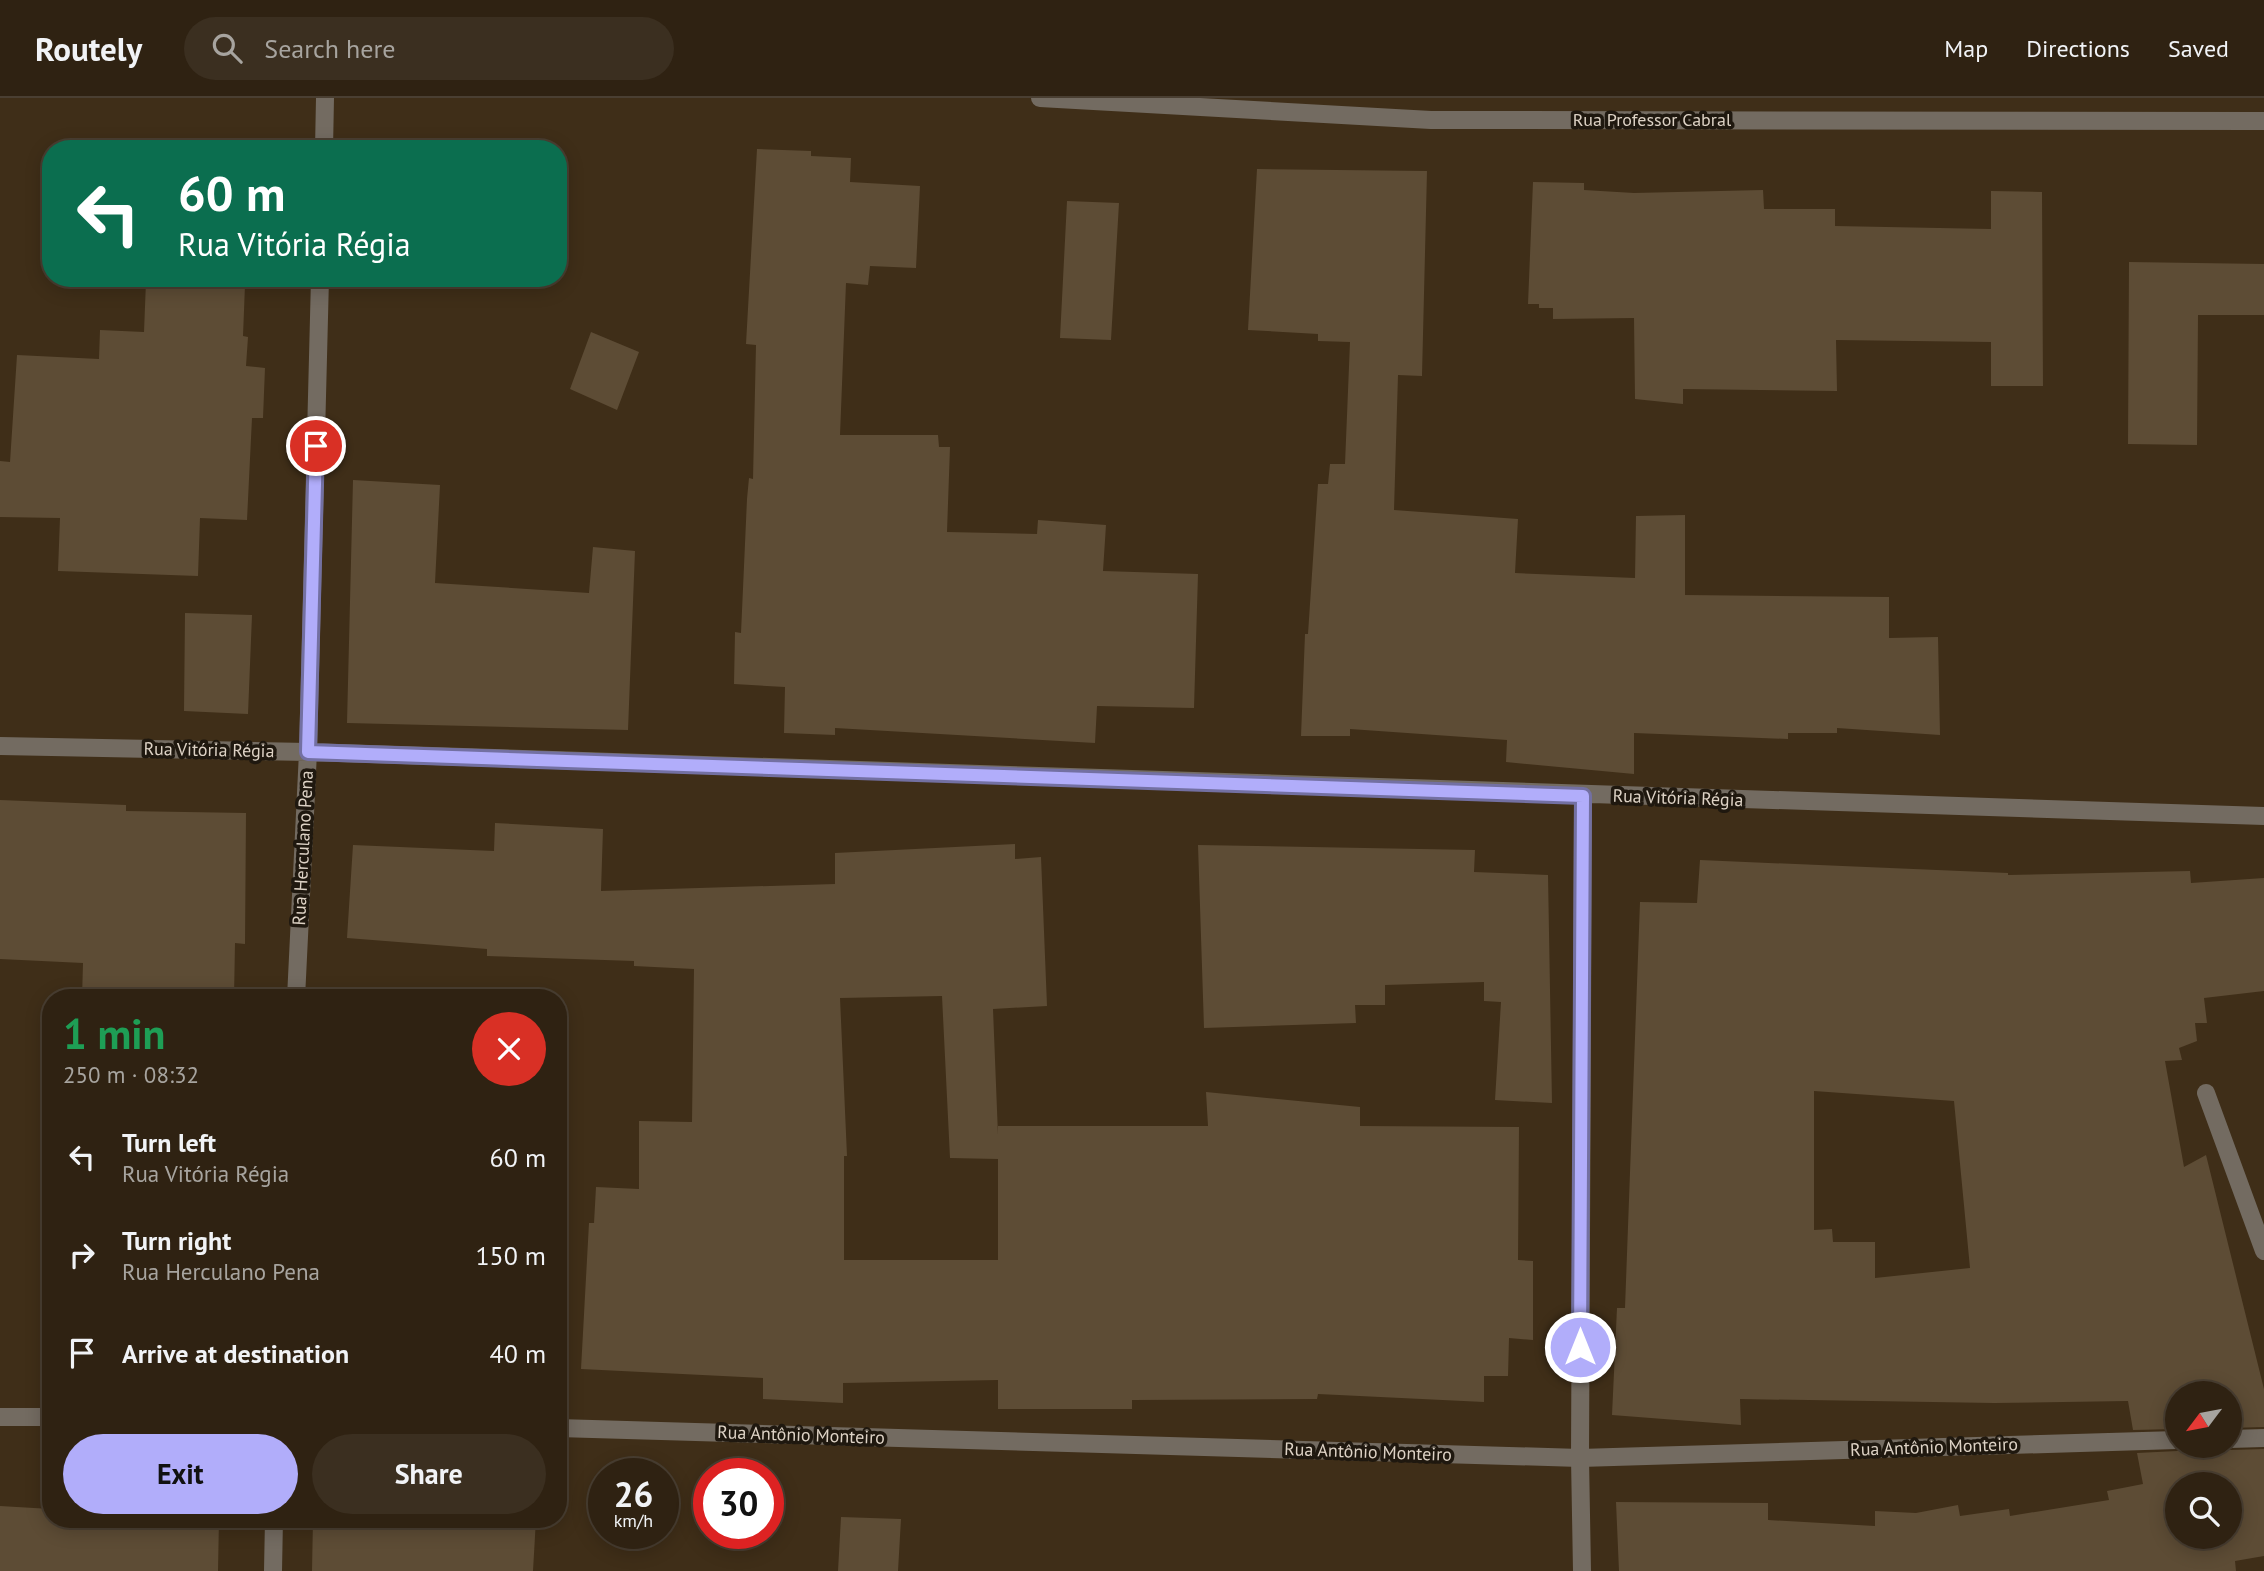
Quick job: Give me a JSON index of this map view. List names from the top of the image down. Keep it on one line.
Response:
{"streets":{"street":["Rua Professor Cabral","Rua Vitória Régia","Rua Herculano Pena","Rua Antônio Monteiro"]},"crossings":[["Rua Vitória Régia","Rua Herculano Pena"]],"north":"bottom left","page":{"header":"Routely","search":"Search here","nav":["Map","Directions","Saved"],"turn":["60 m","Rua Vitória Régia"],"heading":["1 min","250 m · 08:32"],"list":[{"name":"Turn left","note":"Rua Vitória Régia","value":"60 m"},{"name":"Turn right","note":"Rua Herculano Pena","value":"150 m"},{"name":"Arrive at destination","value":"40 m"}],"buttons":["Exit","Share"],"speed":"26 km/h","limit":"30"}}
